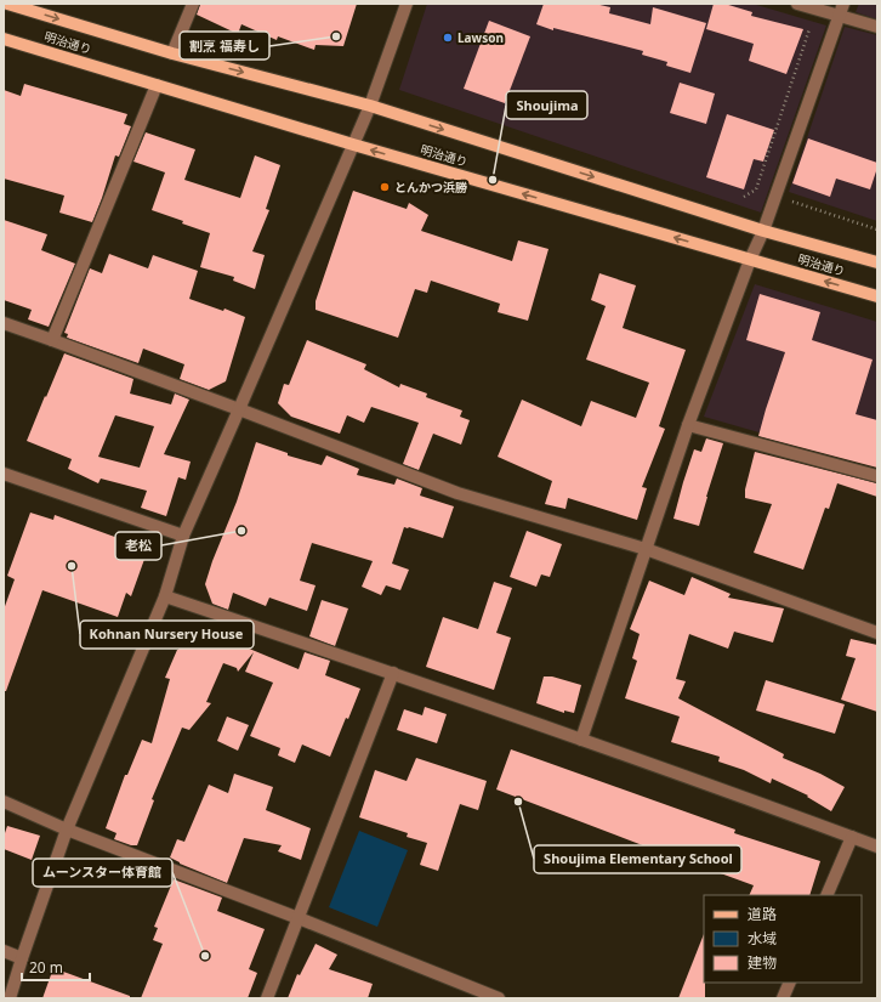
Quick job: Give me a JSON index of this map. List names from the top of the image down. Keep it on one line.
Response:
{"streets":{"main road":["明治通り"]},"places":["割烹 福寿し","Lawson","Shoujima","とんかつ浜勝","老松","Kohnan Nursery House","Shoujima Elementary School","ムーンスター体育館"],"legend":["道路","水域","建物"],"scale_bar":"20 m"}
